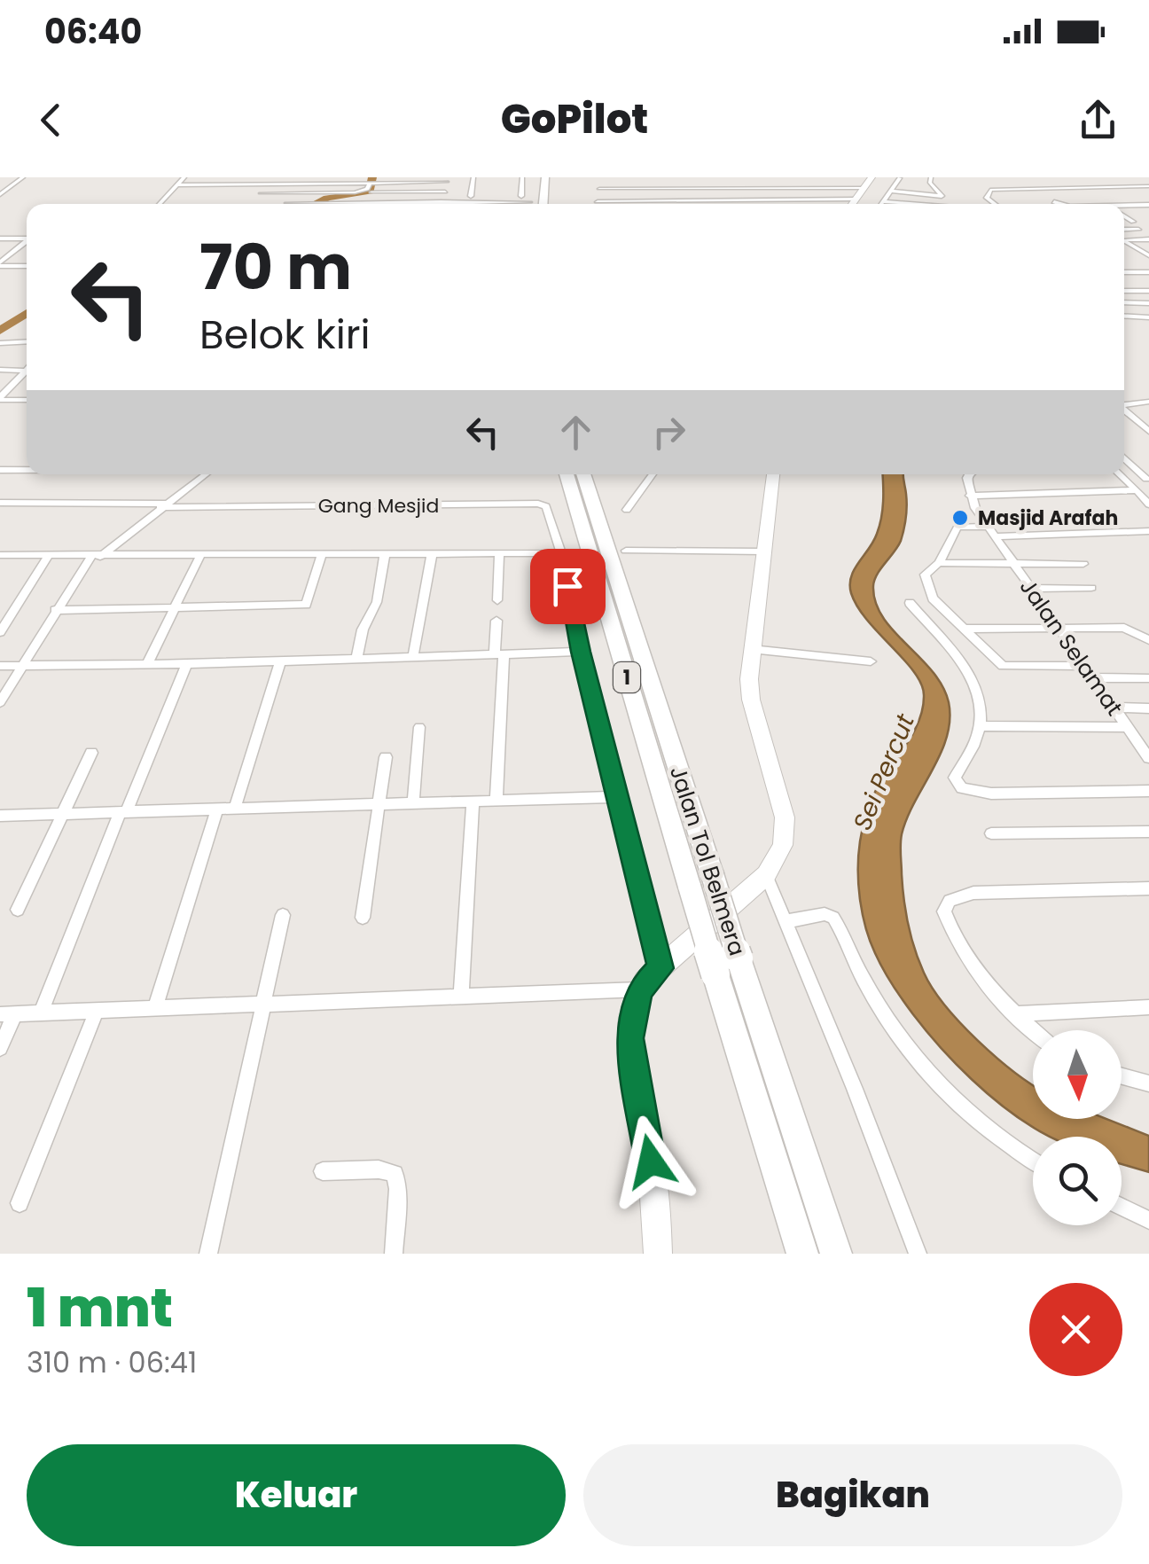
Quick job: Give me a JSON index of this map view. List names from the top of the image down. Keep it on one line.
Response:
{"streets":{"highway":["1","Jalan Tol Belmera"],"street":["Gang Mesjid","Jalan Selamat"]},"water":["Sei Percut"],"places":["Masjid Arafah"],"north":"bottom","page":{"status":"06:40","header":"GoPilot","turn":["70 m","Belok kiri"],"heading":["1 mnt","310 m · 06:41"],"buttons":["Keluar","Bagikan"]}}
